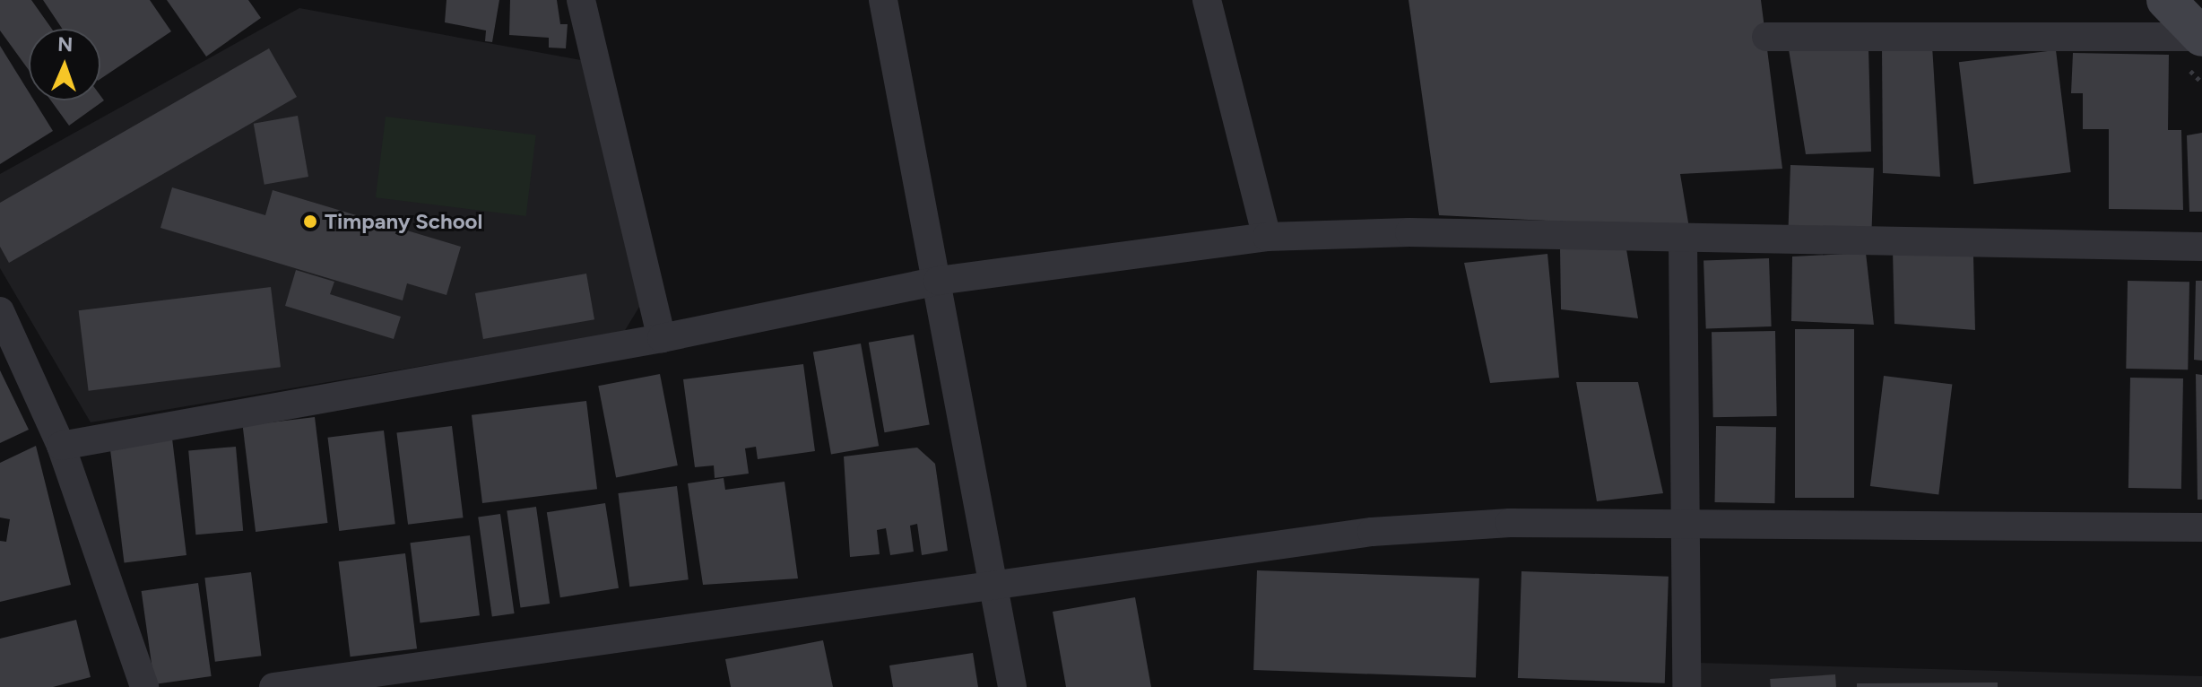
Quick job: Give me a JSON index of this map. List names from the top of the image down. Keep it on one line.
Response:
{"places":["Timpany School"],"north":"top"}
